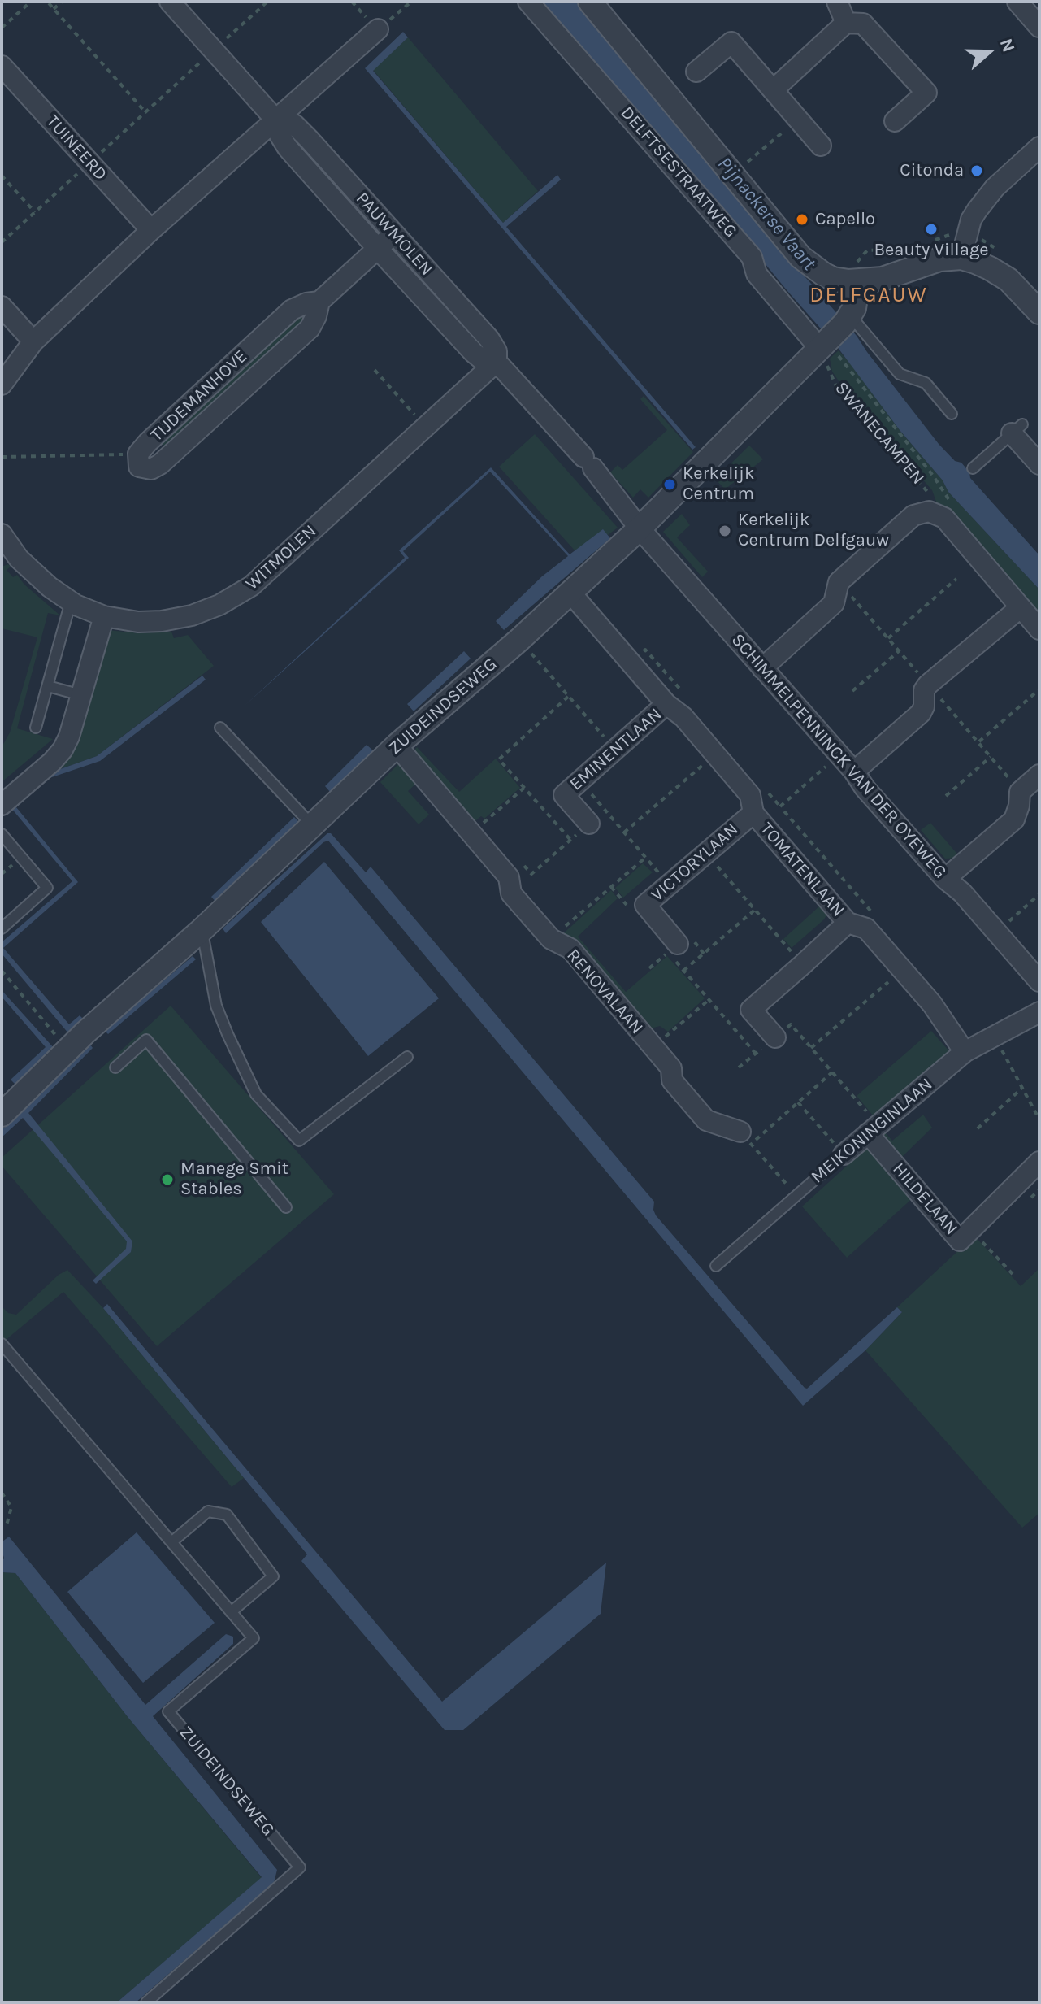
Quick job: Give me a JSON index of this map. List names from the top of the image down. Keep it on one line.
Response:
{"streets":{"street":["TUINEERD","DELFTSESTRAATWEG","PAUWMOLEN","TIJDEMANHOVE","WITMOLEN","ZUIDEINDSEWEG","EMINENTLAAN","SCHIMMELPENNINCK VAN DER OYEWEG","VICTORYLAAN","TOMATENLAAN","RENOVALAAN","MEIKONINGINLAAN","HILDELAAN"],"path":["SWANECAMPEN"]},"crossings":[["DELFTSESTRAATWEG","SWANECAMPEN"],["DELFTSESTRAATWEG","ZUIDEINDSEWEG"],["PAUWMOLEN","TIJDEMANHOVE"],["PAUWMOLEN","WITMOLEN"],["PAUWMOLEN","ZUIDEINDSEWEG"],["PAUWMOLEN","SCHIMMELPENNINCK VAN DER OYEWEG"],["SWANECAMPEN","ZUIDEINDSEWEG"],["ZUIDEINDSEWEG","SCHIMMELPENNINCK VAN DER OYEWEG"],["ZUIDEINDSEWEG","TOMATENLAAN"],["ZUIDEINDSEWEG","RENOVALAAN"],["EMINENTLAAN","TOMATENLAAN"],["VICTORYLAAN","TOMATENLAAN"],["TOMATENLAAN","MEIKONINGINLAAN"],["MEIKONINGINLAAN","HILDELAAN"]],"districts":["DELFGAUW"],"water":["Pijnackerse Vaart"],"places":["Citonda","Capello","Beauty Village","Kerkelijk Centrum","Kerkelijk Centrum Delfgauw","Manege Smit Stables"],"north":"right"}
